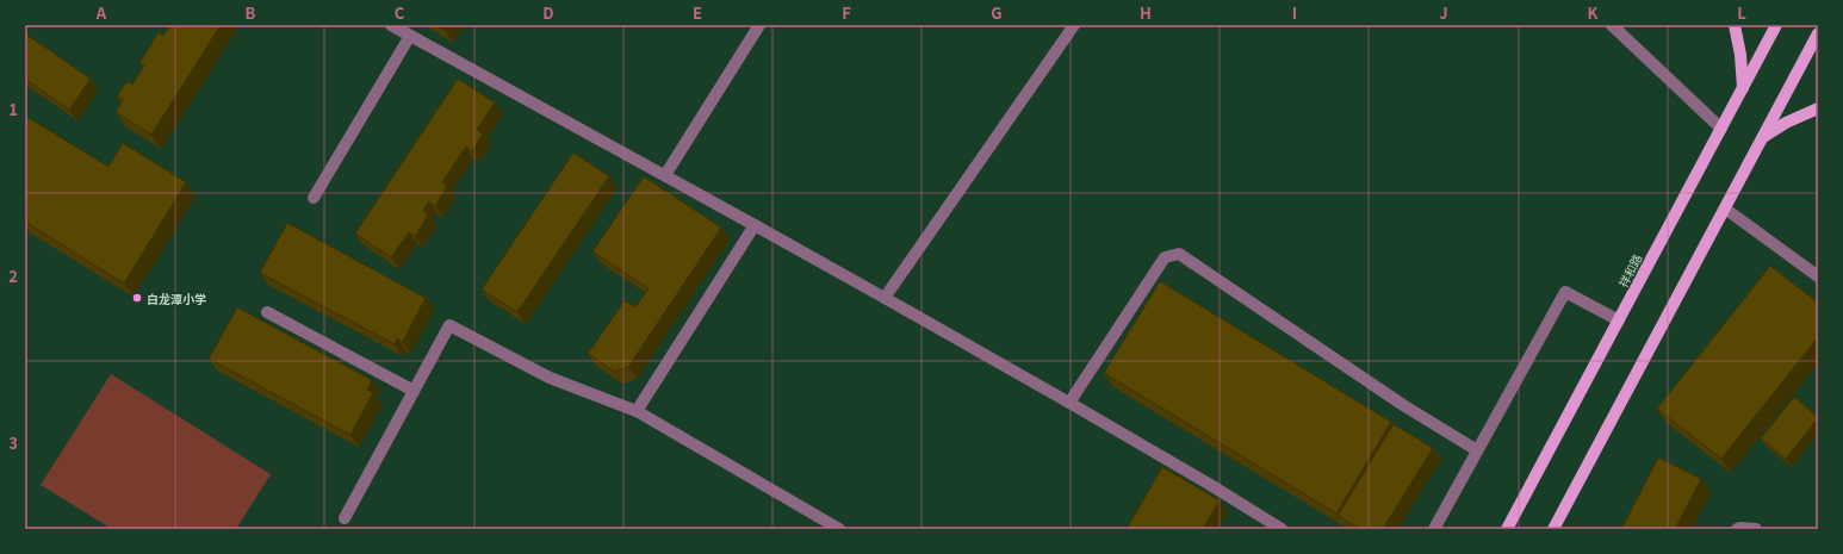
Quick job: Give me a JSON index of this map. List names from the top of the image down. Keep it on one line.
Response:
{"streets":{"main road":["祥和路"]},"places":["白龙潭小学"],"grid":{"columns":["A","B","C","D","E","F","G","H","I","J","K","L"],"rows":["1","2","3"]}}
